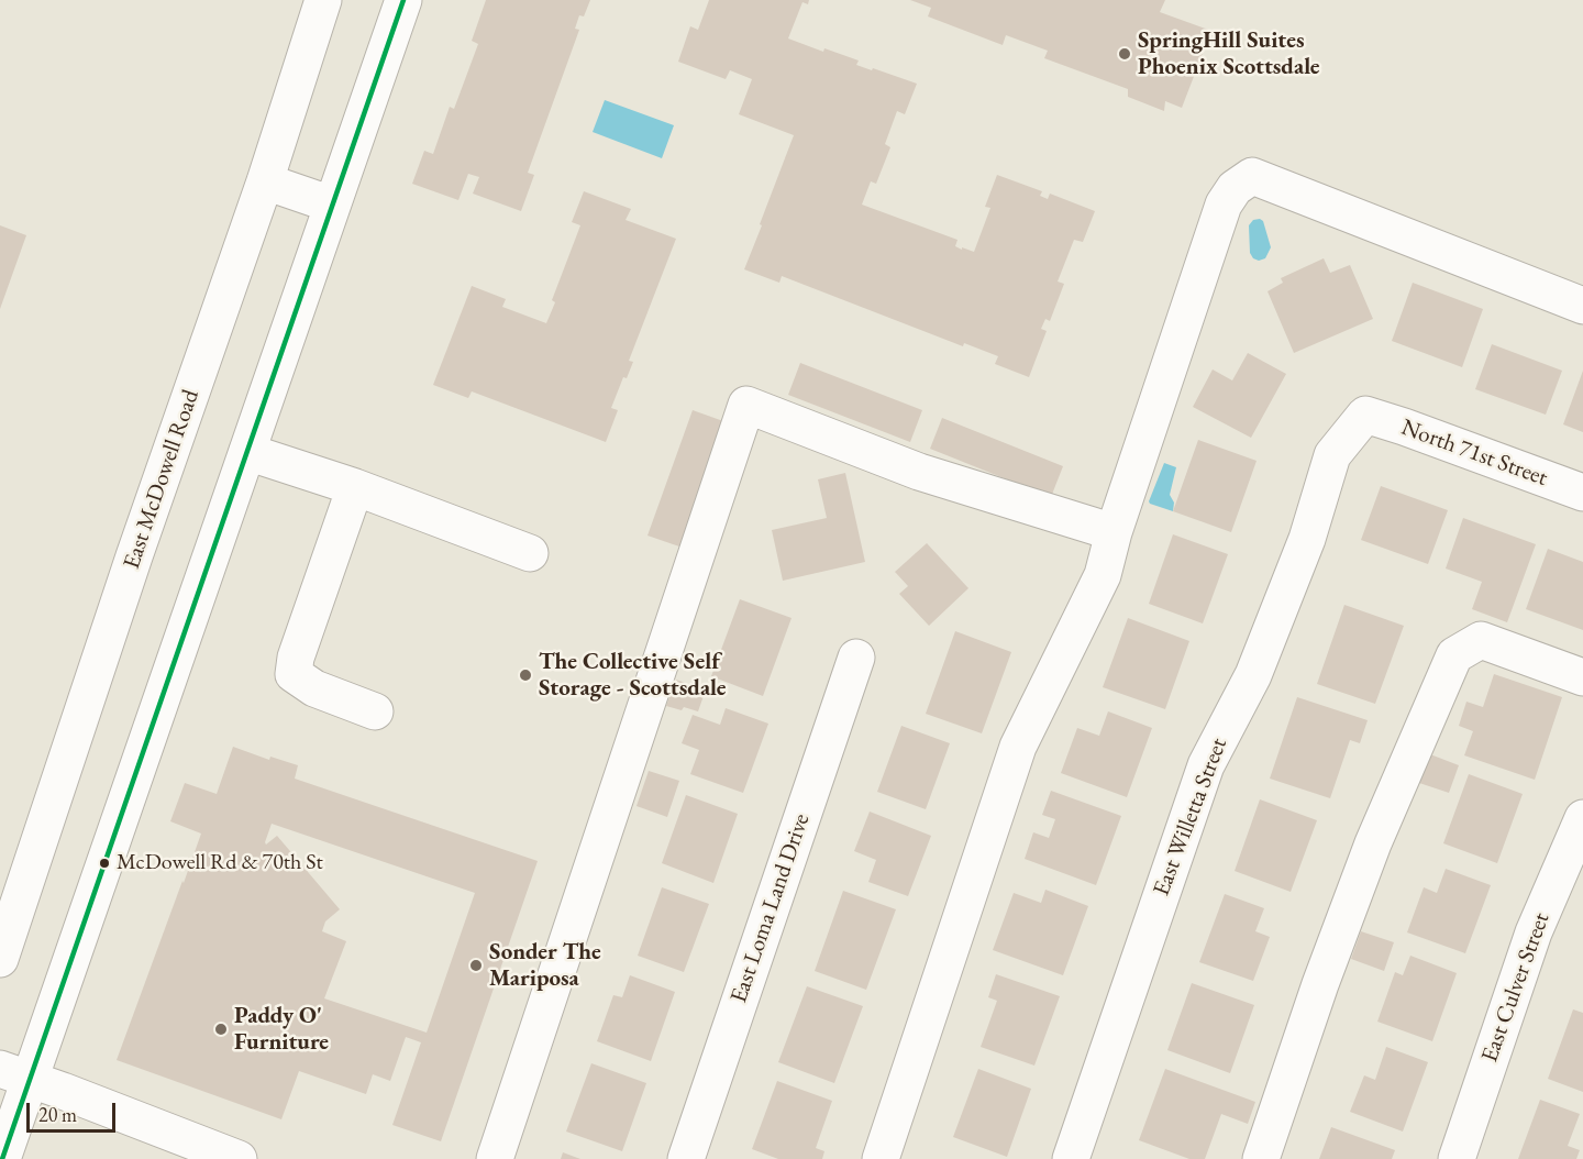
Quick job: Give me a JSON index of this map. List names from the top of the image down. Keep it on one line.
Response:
{"streets":{"main road":["North 71st Street","East McDowell Road","East Willetta Street","East Loma Land Drive","East Culver Street"]},"crossings":[["North 71st Street","East Willetta Street"]],"places":["SpringHill Suites Phoenix Scottsdale","The Collective Self Storage - Scottsdale","McDowell Rd & 70th St","Sonder The Mariposa","Paddy O' Furniture"],"scale_bar":"20 m"}
